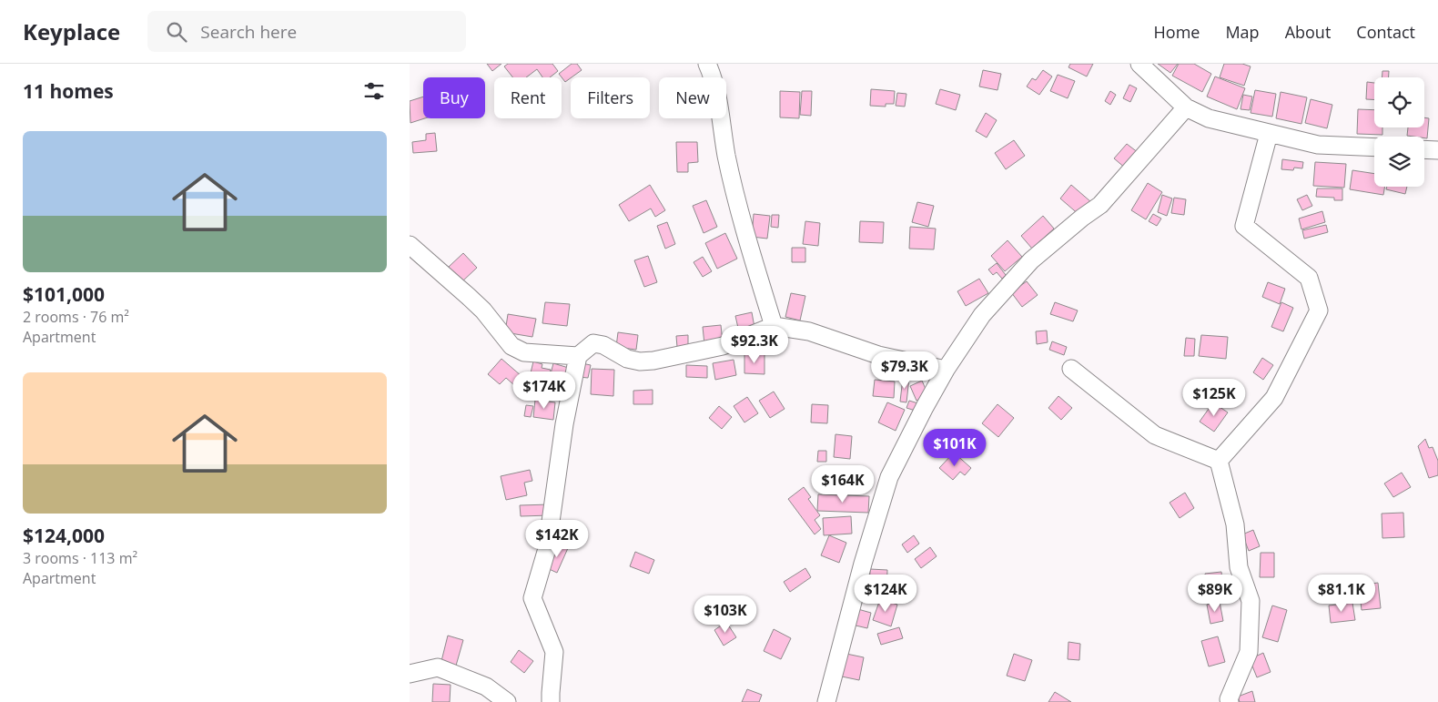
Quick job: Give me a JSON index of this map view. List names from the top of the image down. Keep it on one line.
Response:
{"page":{"header":"Keyplace","search":"Search here","nav":["Home","Map","About","Contact"],"heading":"11 homes","chip":["Buy","Rent","Filters","New"],"list":[{"name":"$101,000","note":"2 rooms · 76 m² · Apartment"},{"name":"$124,000","note":"3 rooms · 113 m² · Apartment"}],"price":["$92.3K","$79.3K","$174K","$125K","$101K","$164K","$142K","$124K","$89K","$81.1K","$103K"]}}
